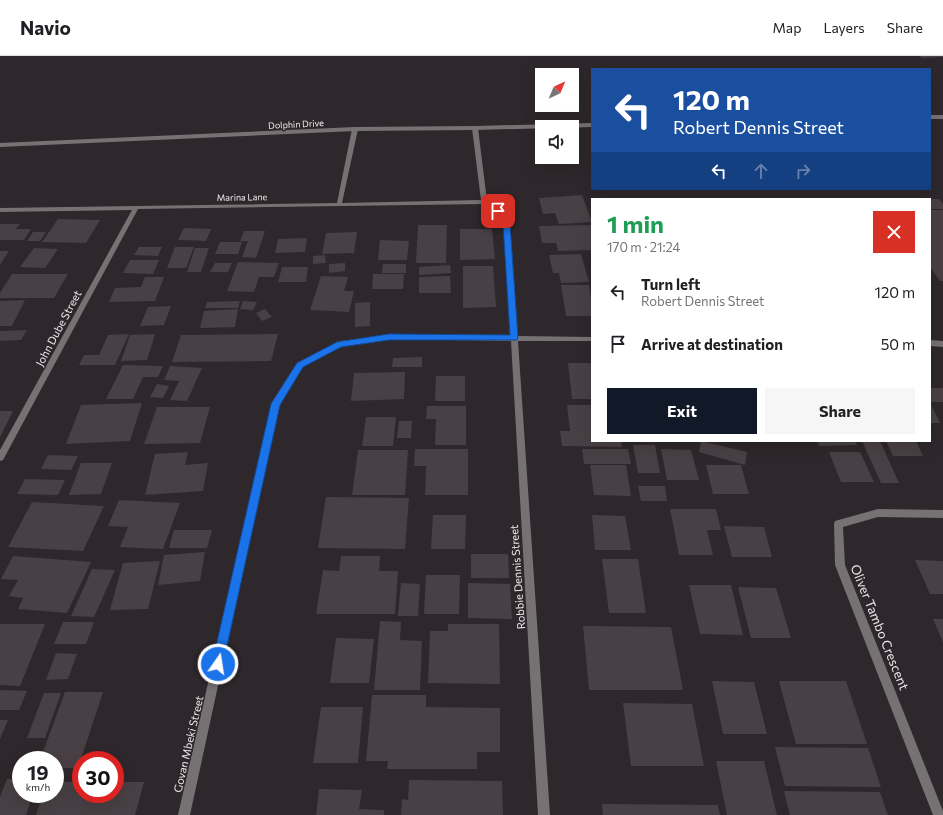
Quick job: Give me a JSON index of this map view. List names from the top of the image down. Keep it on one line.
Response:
{"streets":{"street":["Dolphin Drive","Marina Lane","John Dube Street","Robbie Dennis Street","Oliver Tambo Crescent","Govan Mbeki Street"]},"crossings":[["Marina Lane","John Dube Street"],["Marina Lane","Robbie Dennis Street"],["Robbie Dennis Street","Govan Mbeki Street"]],"north":"top right","page":{"header":"Navio","nav":["Map","Layers","Share"],"turn":["120 m","Robert Dennis Street"],"heading":["1 min","170 m · 21:24"],"list":[{"name":"Turn left","note":"Robert Dennis Street","value":"120 m"},{"name":"Arrive at destination","value":"50 m"}],"buttons":["Exit","Share"],"speed":"19 km/h","limit":"30"}}
